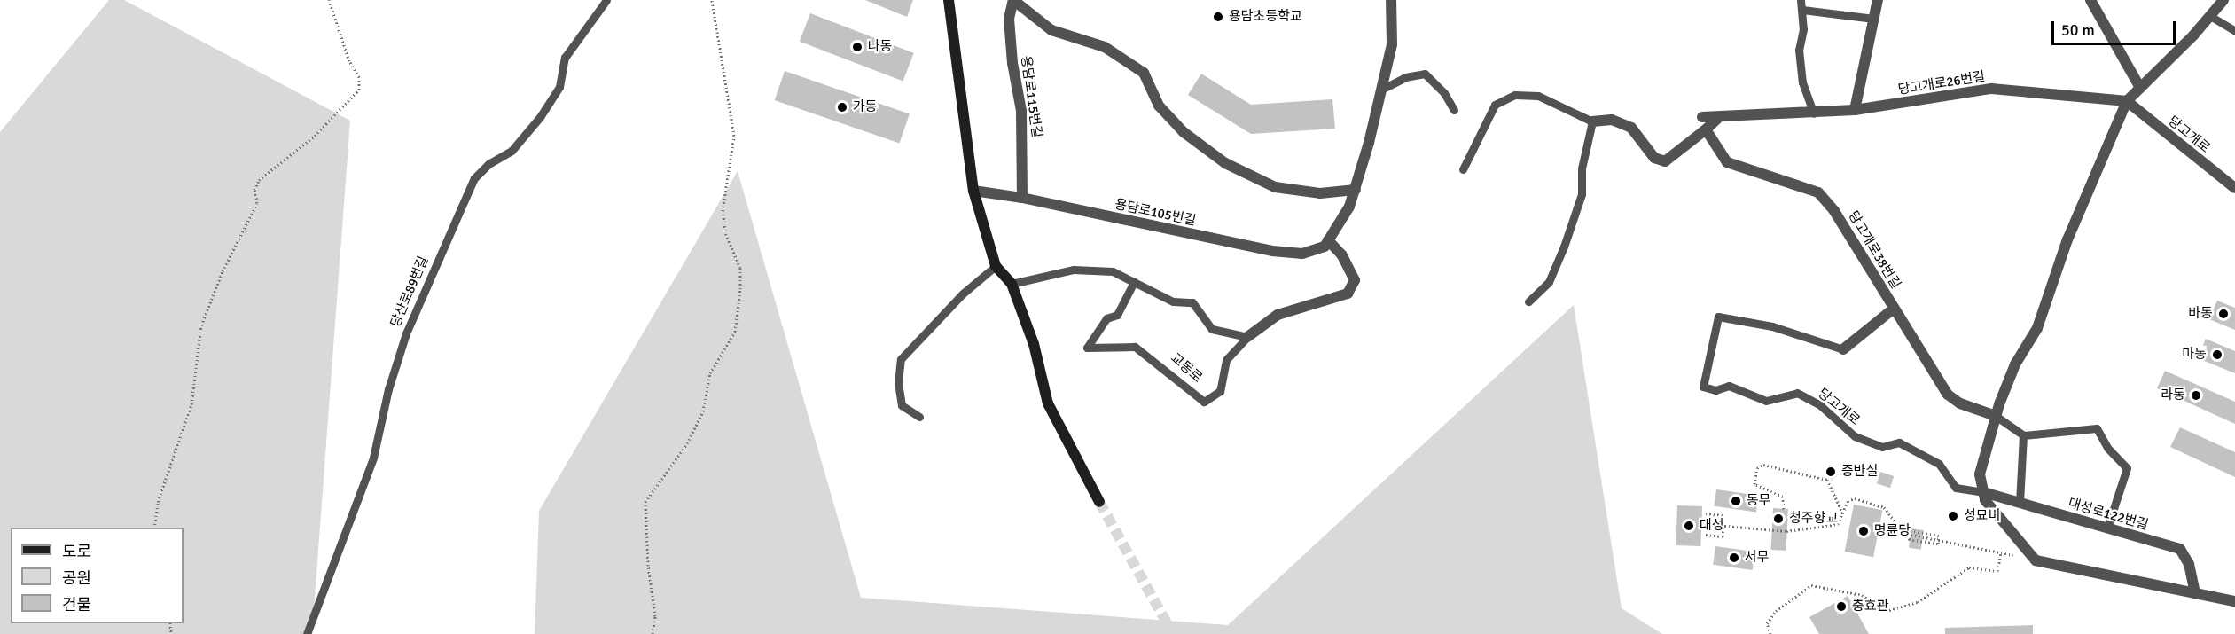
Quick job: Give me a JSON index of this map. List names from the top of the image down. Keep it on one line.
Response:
{"streets":{"street":["당고개로26번길","용담로115번길","당고개로","용담로105번길","당고개로38번길","대성로122번길"],"lane":["당산로89번길","교동로"]},"crossings":[["당고개로26번길","당고개로"],["용담로115번길","용담로105번길"],["당고개로","대성로122번길"]],"places":["용담초등학교","나동","가동","바동","마동","라동","증반실","동무","성묘비","청주향교","대성","명륜당","서무","충효관"],"legend":["도로","공원","건물"],"scale_bar":"50 m"}
